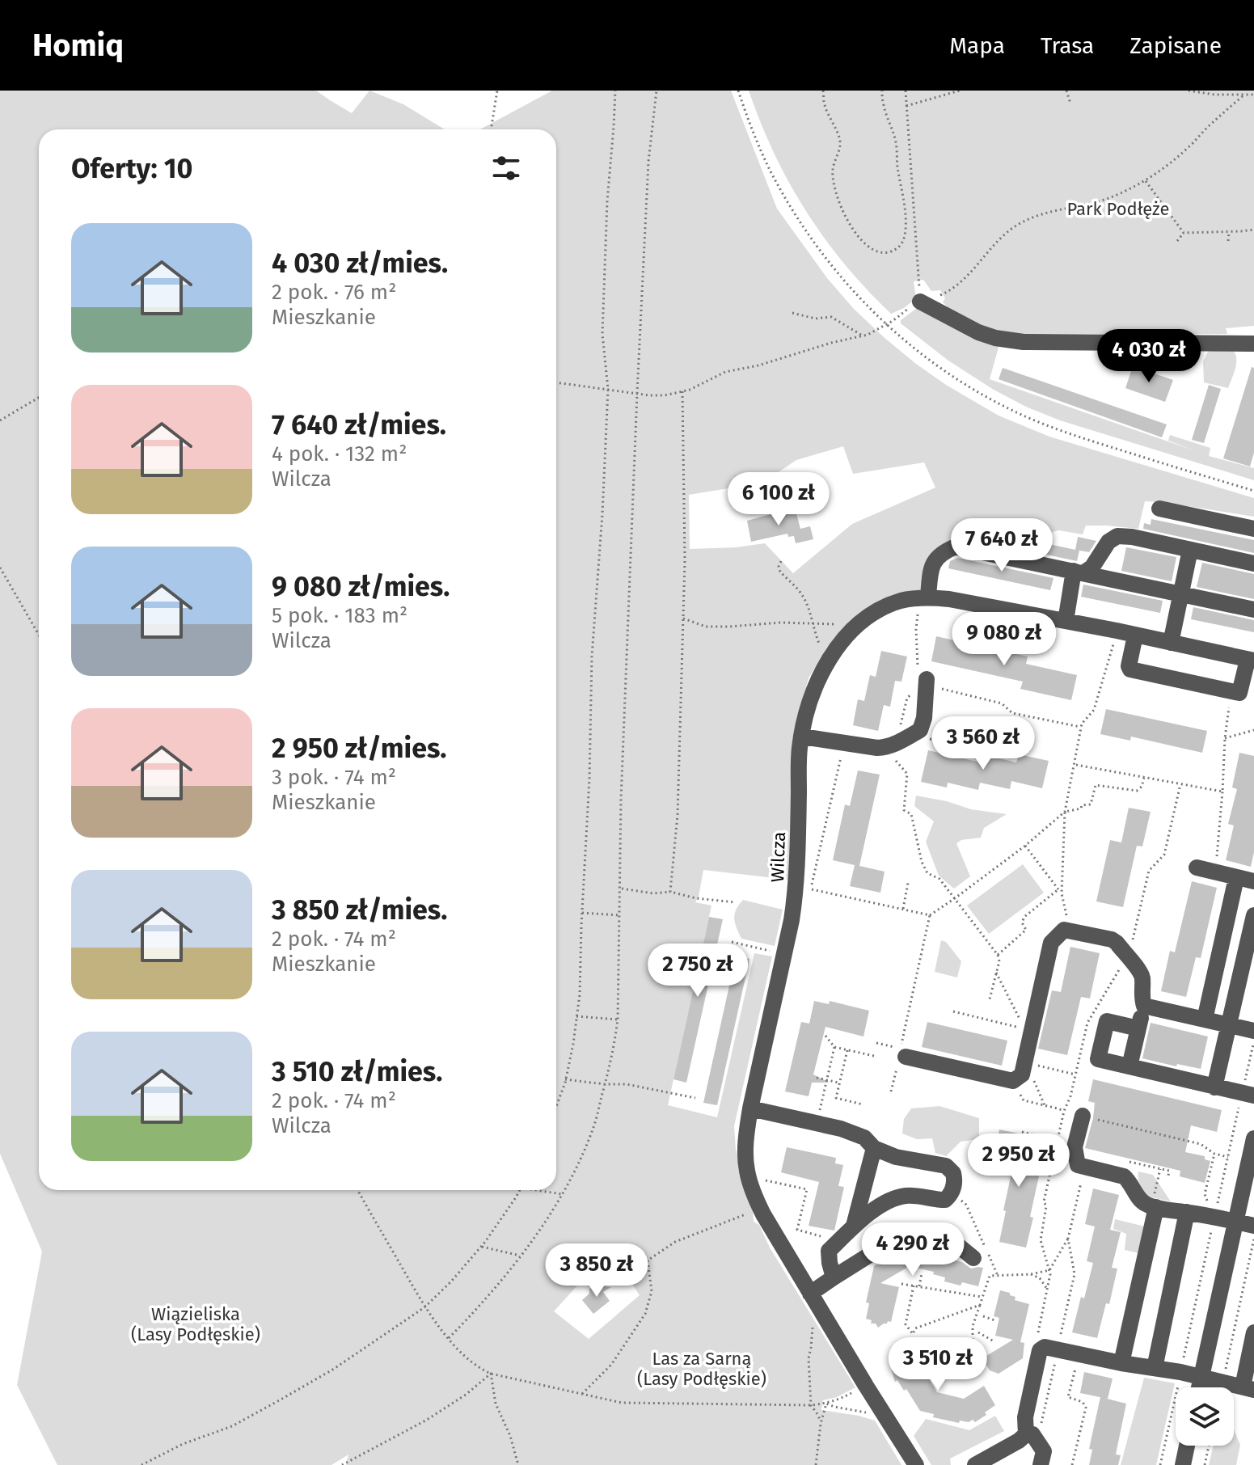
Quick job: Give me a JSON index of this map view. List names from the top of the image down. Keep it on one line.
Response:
{"streets":{"street":["Wilcza"]},"parks":["Park Podłęże","Wiązieliska (Lasy Podłęskie)","Las za Sarną (Lasy Podłęskie)"],"page":{"header":"Homiq","nav":["Mapa","Trasa","Zapisane"],"heading":"Oferty: 10","list":[{"name":"4 030 zł/mies.","note":"2 pok. · 76 m² · Mieszkanie"},{"name":"7 640 zł/mies.","note":"4 pok. · 132 m² · Wilcza"},{"name":"9 080 zł/mies.","note":"5 pok. · 183 m² · Wilcza"},{"name":"2 950 zł/mies.","note":"3 pok. · 74 m² · Mieszkanie"},{"name":"3 850 zł/mies.","note":"2 pok. · 74 m² · Mieszkanie"},{"name":"3 510 zł/mies.","note":"2 pok. · 74 m² · Wilcza"}],"price":["4 030 zł","6 100 zł","7 640 zł","9 080 zł","3 560 zł","2 750 zł","2 950 zł","4 290 zł","3 850 zł","3 510 zł"]}}
